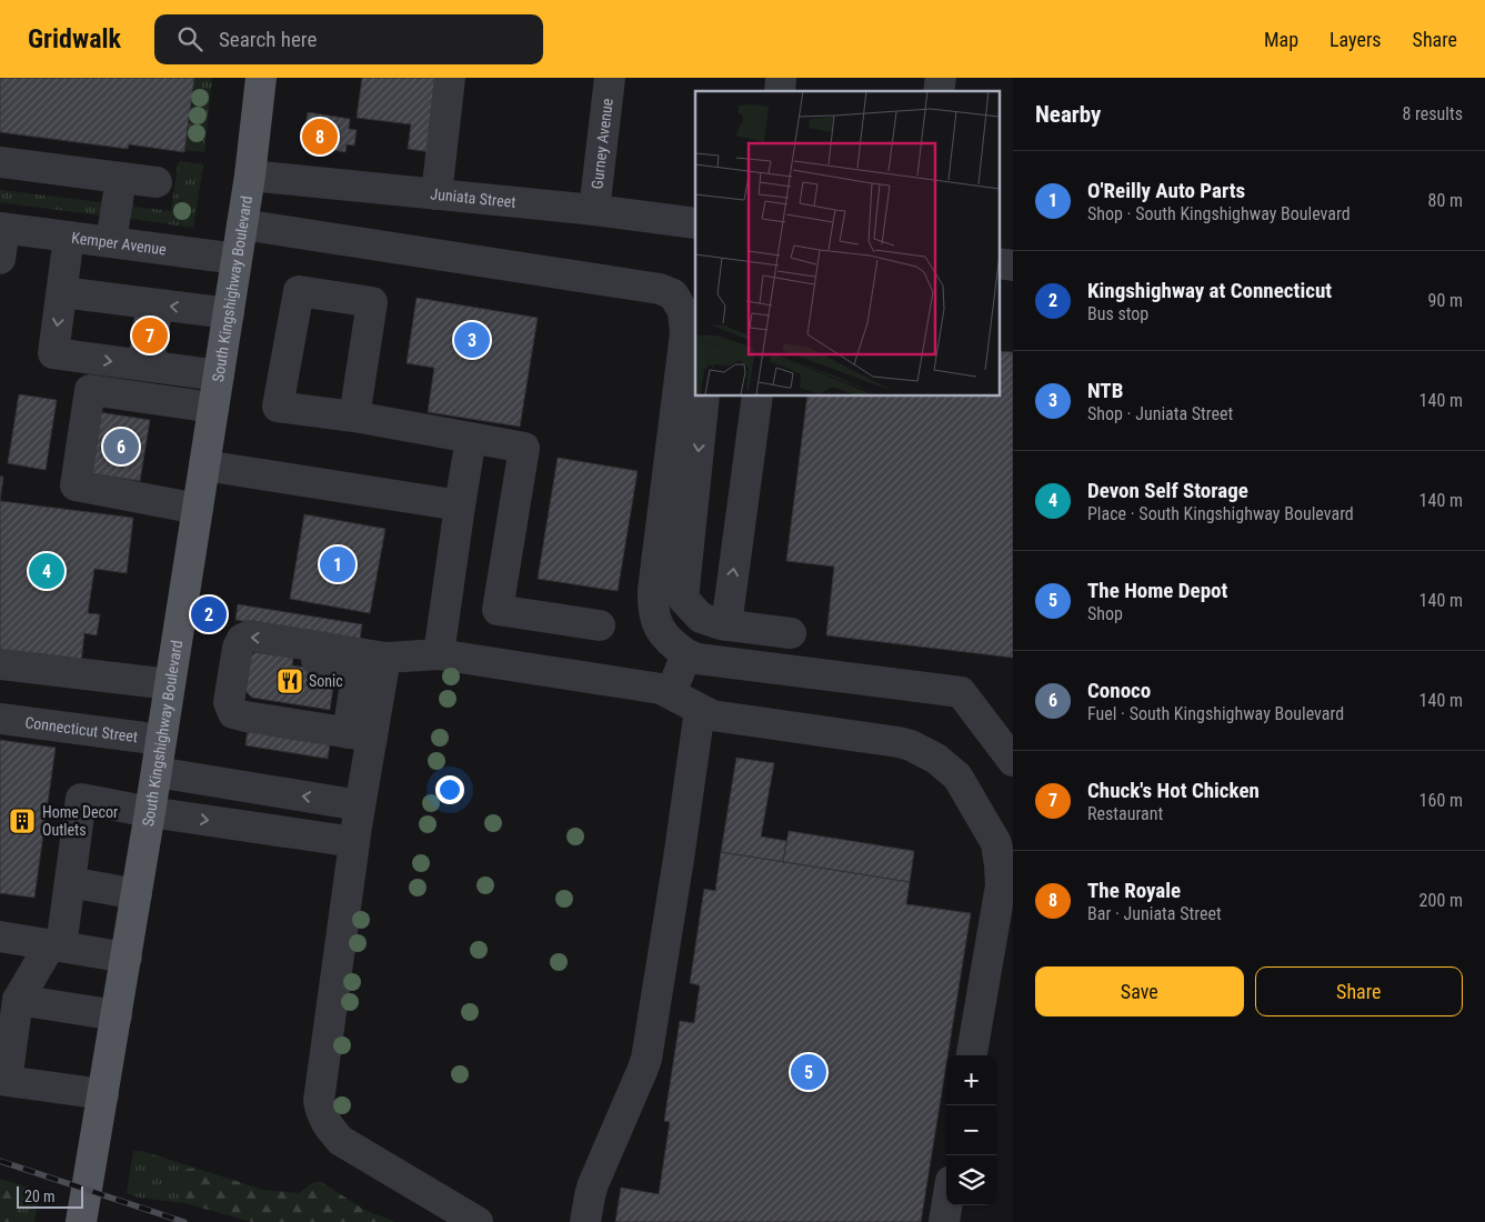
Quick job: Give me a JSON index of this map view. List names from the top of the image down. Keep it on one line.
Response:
{"streets":{"main road":["South Kingshighway Boulevard"],"street":["Gurney Avenue","Juniata Street","Kemper Avenue","Connecticut Street"]},"crossings":[["Gurney Avenue","Juniata Street"],["Juniata Street","South Kingshighway Boulevard"],["Kemper Avenue","South Kingshighway Boulevard"],["South Kingshighway Boulevard","Connecticut Street"]],"places":{"restaurant":["Sonic"],"building":["Home Decor Outlets"]},"scale_bar":"20 m","page":{"header":"Gridwalk","search":"Search here","nav":["Map","Layers","Share"],"heading":["Nearby","8 results"],"pins":["8","7","3","6","1","4","2","5"],"list":[{"mark":"1","name":"O'Reilly Auto Parts","note":"Shop · South Kingshighway Boulevard","value":"80 m"},{"mark":"2","name":"Kingshighway at Connecticut","note":"Bus stop","value":"90 m"},{"mark":"3","name":"NTB","note":"Shop · Juniata Street","value":"140 m"},{"mark":"4","name":"Devon Self Storage","note":"Place · South Kingshighway Boulevard","value":"140 m"},{"mark":"5","name":"The Home Depot","note":"Shop","value":"140 m"},{"mark":"6","name":"Conoco","note":"Fuel · South Kingshighway Boulevard","value":"140 m"},{"mark":"7","name":"Chuck's Hot Chicken","note":"Restaurant","value":"160 m"},{"mark":"8","name":"The Royale","note":"Bar · Juniata Street","value":"200 m"}],"buttons":["Save","Share"],"map_buttons":["+","−"],"scale":"20 m"}}
